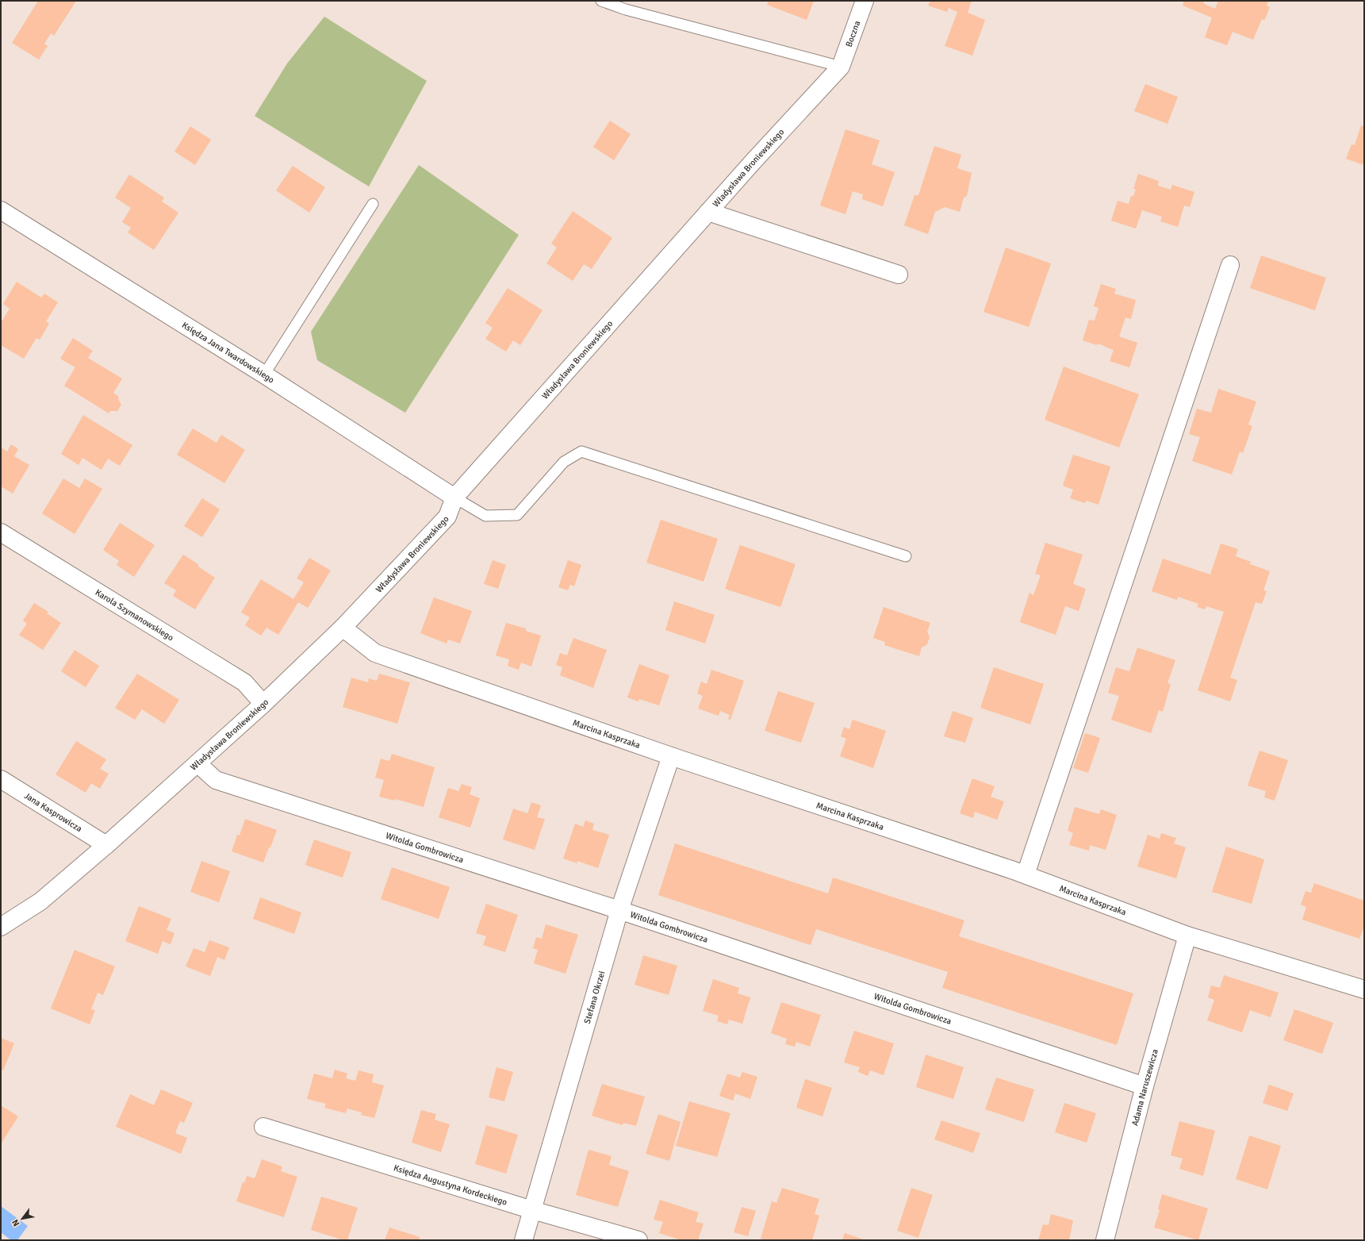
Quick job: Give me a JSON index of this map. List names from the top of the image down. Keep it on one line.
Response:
{"streets":{"street":["Boczna","Władysława Broniewskiego","Księdza Jana Twardowskiego","Karola Szymanowskiego","Marcina Kasprzaka","Jana Kasprowicza","Witolda Gombrowicza","Stefana Okrzei","Adama Naruszewicza","Księdza Augustyna Kordeckiego"]},"crossings":[["Boczna","Władysława Broniewskiego"],["Władysława Broniewskiego","Księdza Jana Twardowskiego"],["Władysława Broniewskiego","Karola Szymanowskiego"],["Władysława Broniewskiego","Marcina Kasprzaka"],["Władysława Broniewskiego","Jana Kasprowicza"],["Władysława Broniewskiego","Witolda Gombrowicza"],["Marcina Kasprzaka","Stefana Okrzei"],["Marcina Kasprzaka","Adama Naruszewicza"],["Witolda Gombrowicza","Stefana Okrzei"],["Witolda Gombrowicza","Adama Naruszewicza"],["Stefana Okrzei","Księdza Augustyna Kordeckiego"]],"north":"bottom left"}
